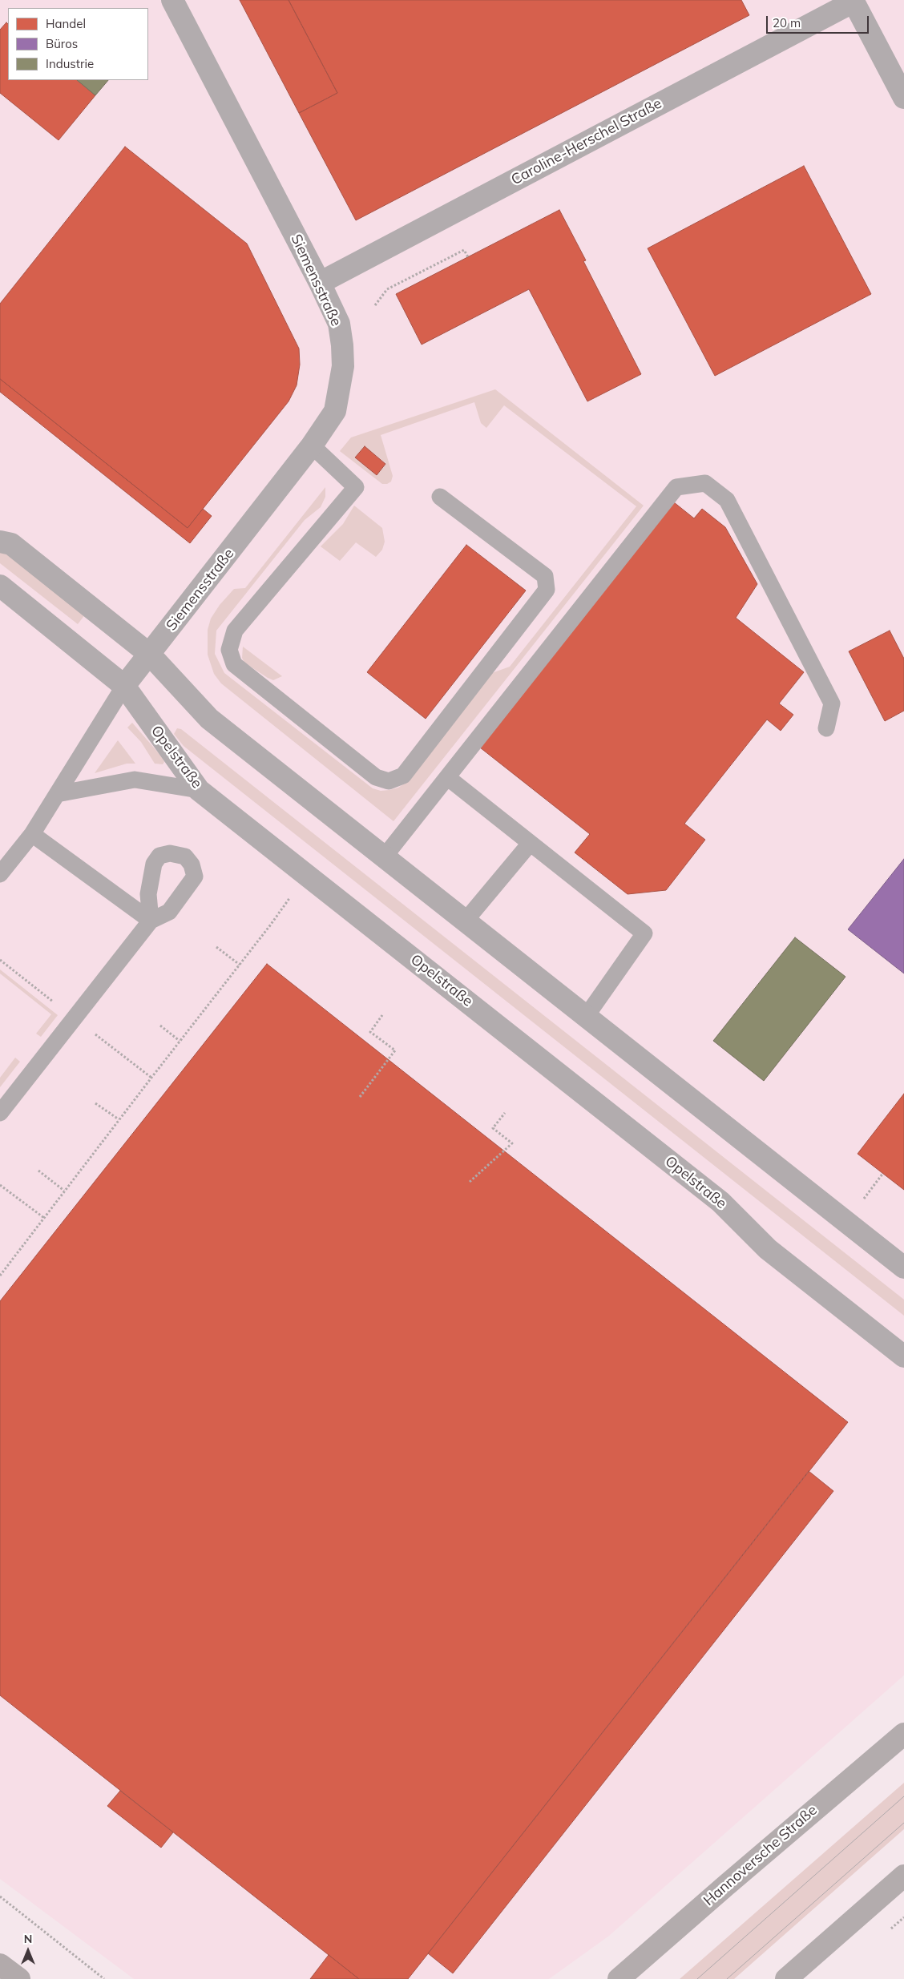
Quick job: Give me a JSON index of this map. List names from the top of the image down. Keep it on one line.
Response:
{"streets":{"main road":["Hannoversche Straße"],"street":["Caroline-Herschel Straße","Siemensstraße","Opelstraße"]},"crossings":[["Caroline-Herschel Straße","Siemensstraße"],["Siemensstraße","Opelstraße"]],"legend":["Handel","Büros","Industrie"],"scale_bar":"20 m","north":"top"}
